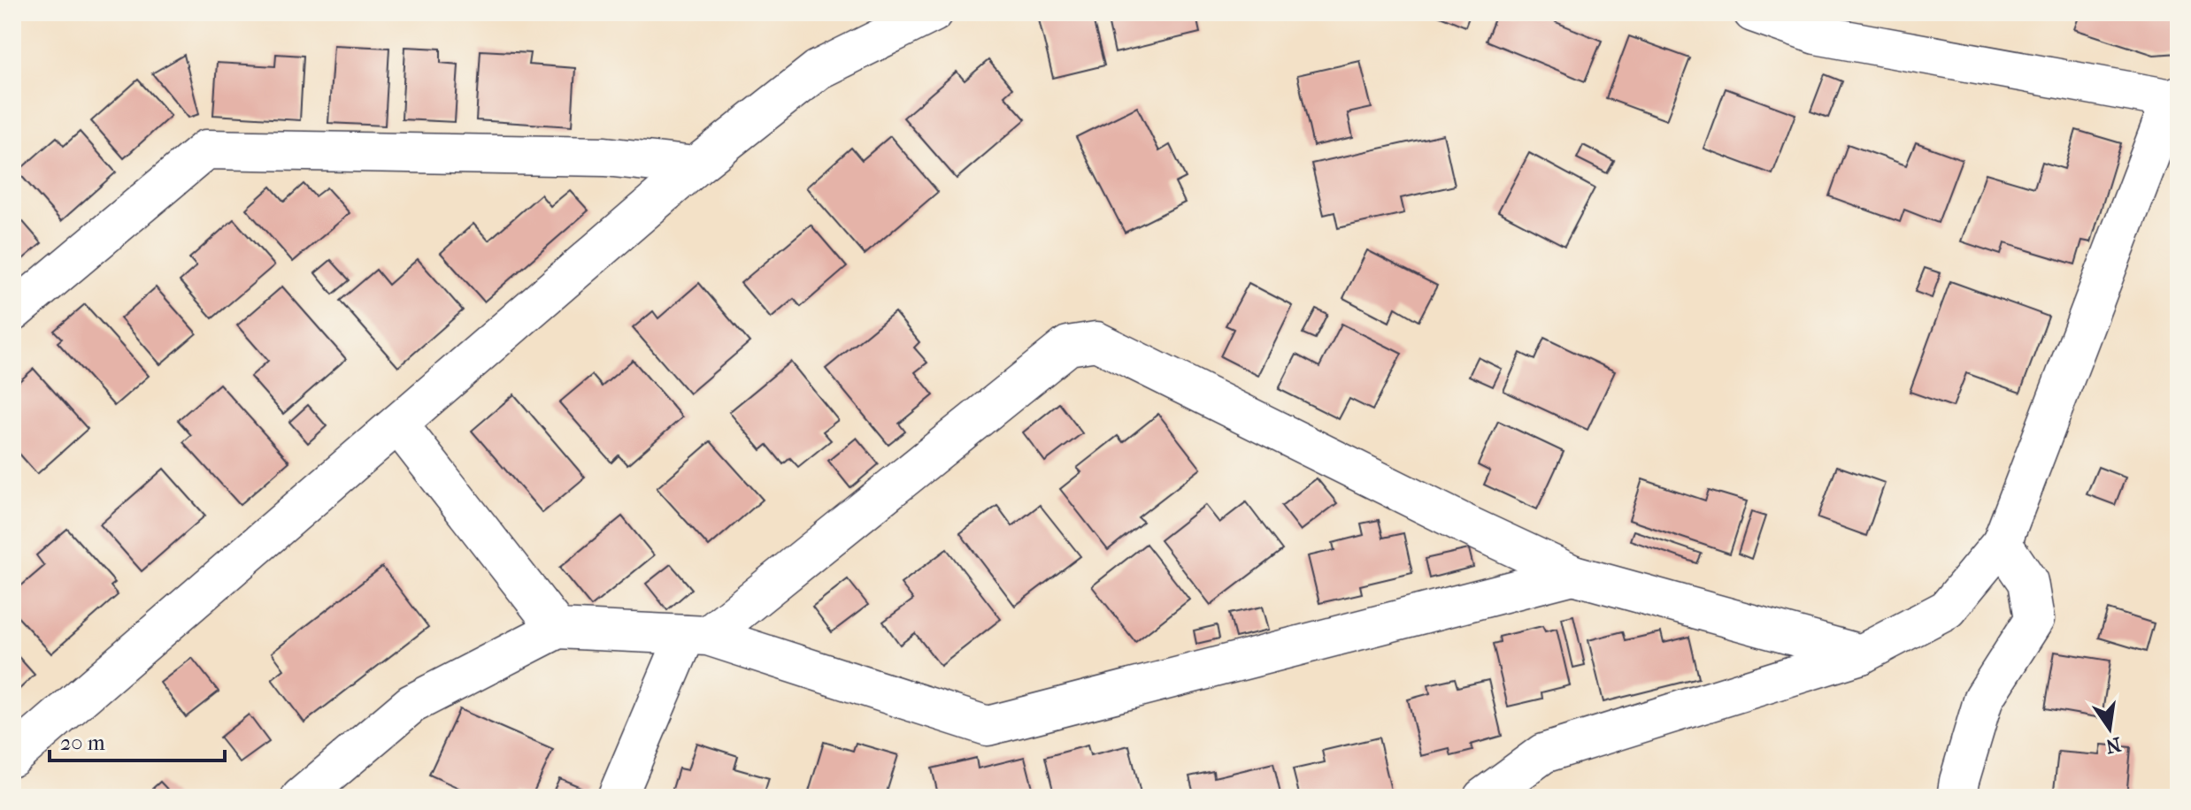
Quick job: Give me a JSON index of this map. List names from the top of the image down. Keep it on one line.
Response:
{"scale_bar":"20 m","north":"bottom"}
